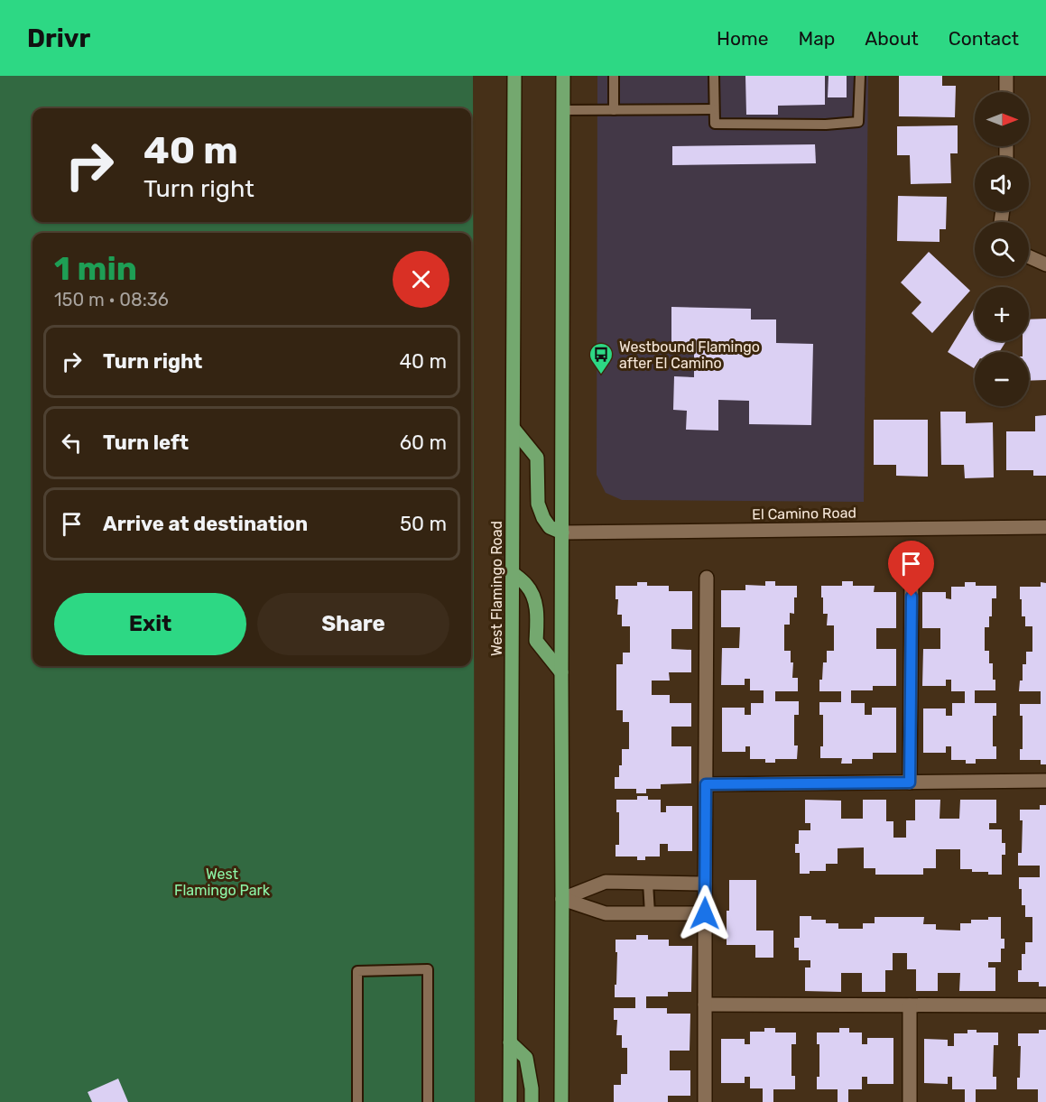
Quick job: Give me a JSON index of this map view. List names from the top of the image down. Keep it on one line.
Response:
{"streets":{"main road":["West Flamingo Road"],"street":["El Camino Road"]},"parks":["West Flamingo Park"],"places":{"bus stop":["Westbound Flamingo after El Camino"]},"north":"right","page":{"header":"Drivr","nav":["Home","Map","About","Contact"],"map_buttons":["+","−"],"turn":["40 m","Turn right"],"heading":["1 min","150 m · 08:36"],"list":[{"name":"Turn right","value":"40 m"},{"name":"Turn left","value":"60 m"},{"name":"Arrive at destination","value":"50 m"}],"buttons":["Exit","Share"]}}
